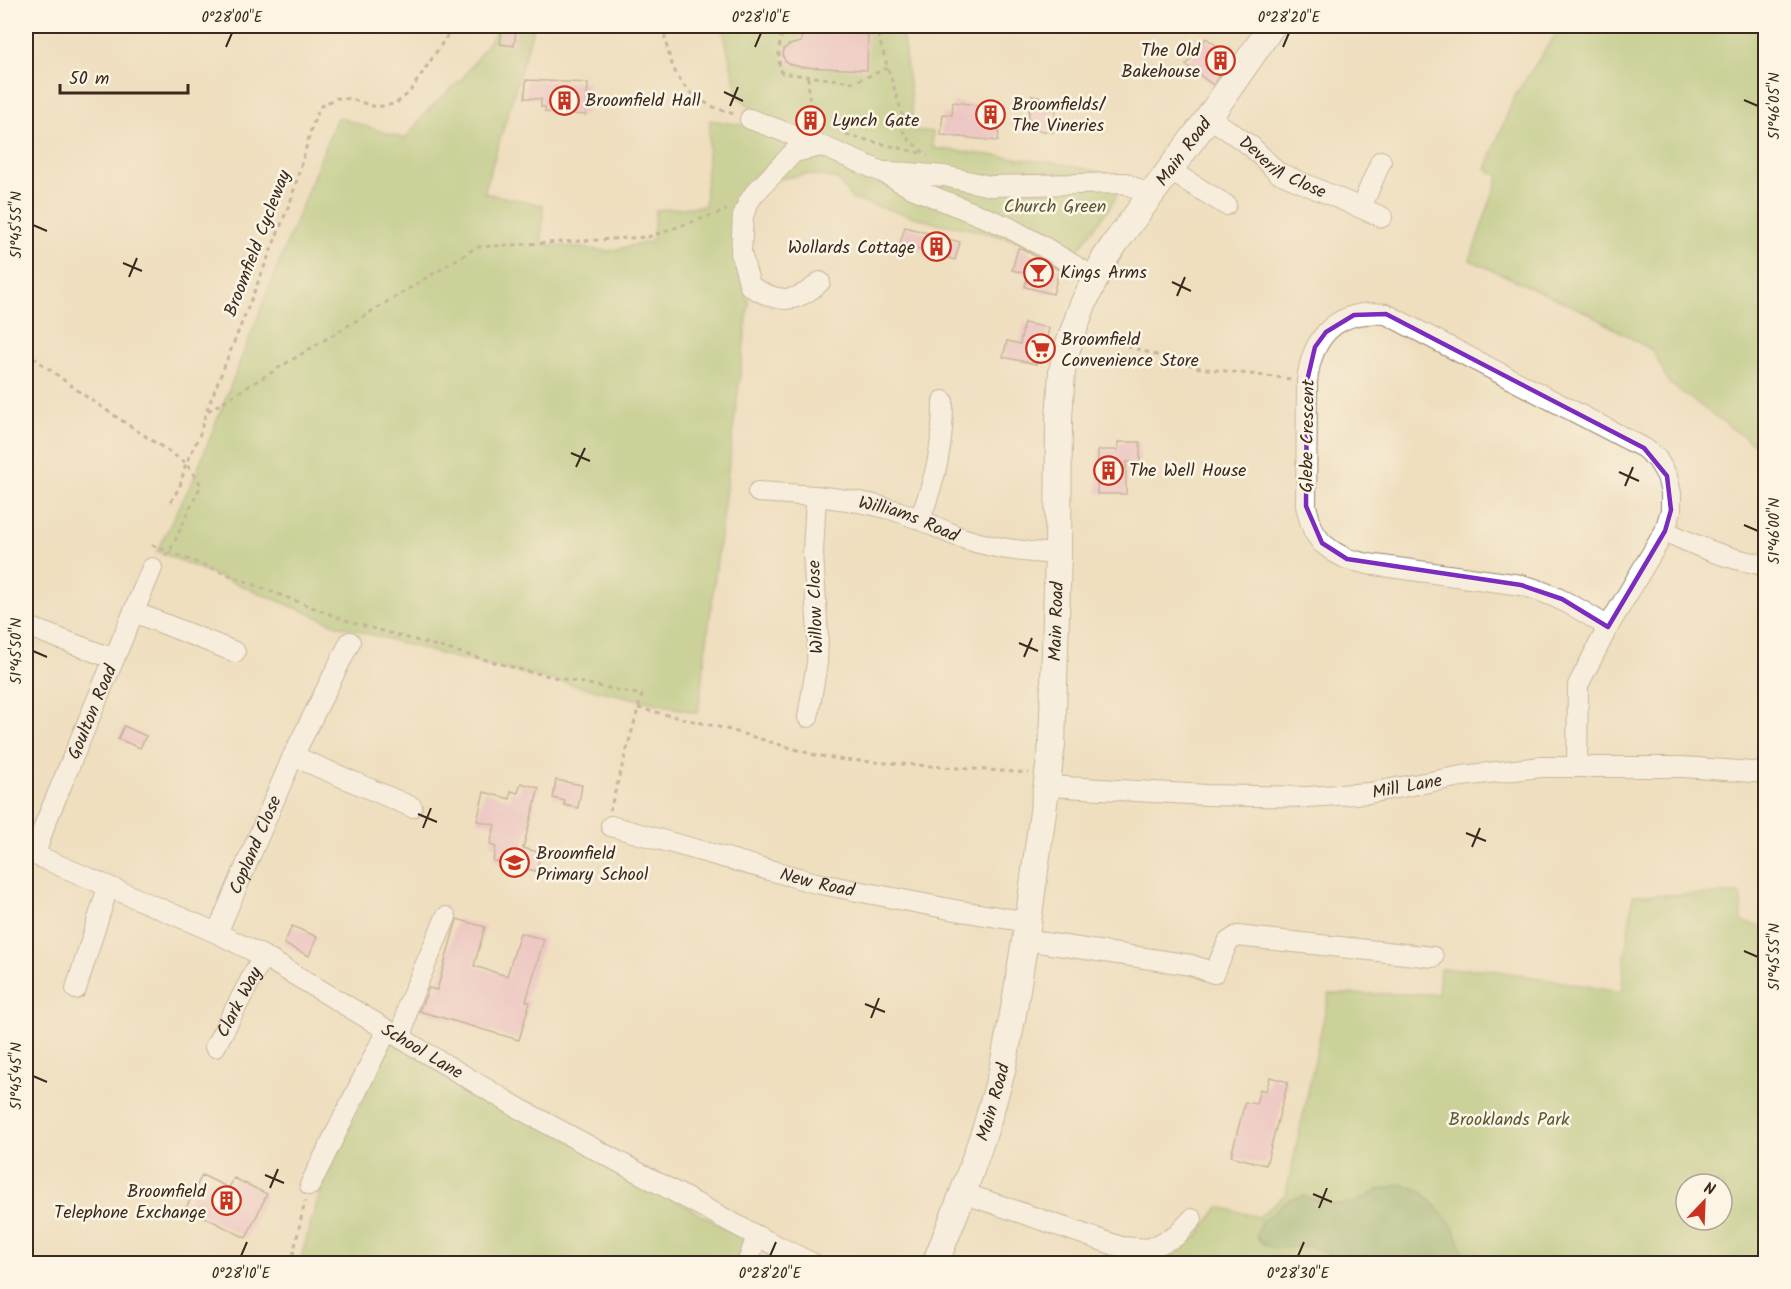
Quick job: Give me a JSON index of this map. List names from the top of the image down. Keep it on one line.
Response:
{"streets":{"main road":["Main Road"],"street":["Deverill Close","Glebe Crescent","Williams Road","Willow Close","Goulton Road","Mill Lane","Copland Close","New Road","Clark Way","School Lane"],"path":["Broomfield Cycleway"]},"crossings":[["Main Road","Deverill Close"],["Main Road","Williams Road"],["Main Road","Mill Lane"],["Main Road","New Road"],["Glebe Crescent","Mill Lane"],["Williams Road","Willow Close"],["Goulton Road","School Lane"],["Copland Close","School Lane"],["Clark Way","School Lane"]],"parks":["Church Green","Brooklands Park"],"places":{"building":["The Old Bakehouse","Broomfield Hall","Broomfields/ The Vineries","Lynch Gate","Wollards Cottage","The Well House","Broomfield Telephone Exchange"],"bar":["Kings Arms"],"supermarket":["Broomfield Convenience Store"],"school or university":["Broomfield Primary School"]},"scale_bar":"50 m","north":"top right","coordinates":["0°28'00\"E","0°28'10\"E","0°28'20\"E","51°46'05\"N","51°45'55\"N","51°46'00\"N","51°45'50\"N","51°45'45\"N","0°28'30\"E"]}
